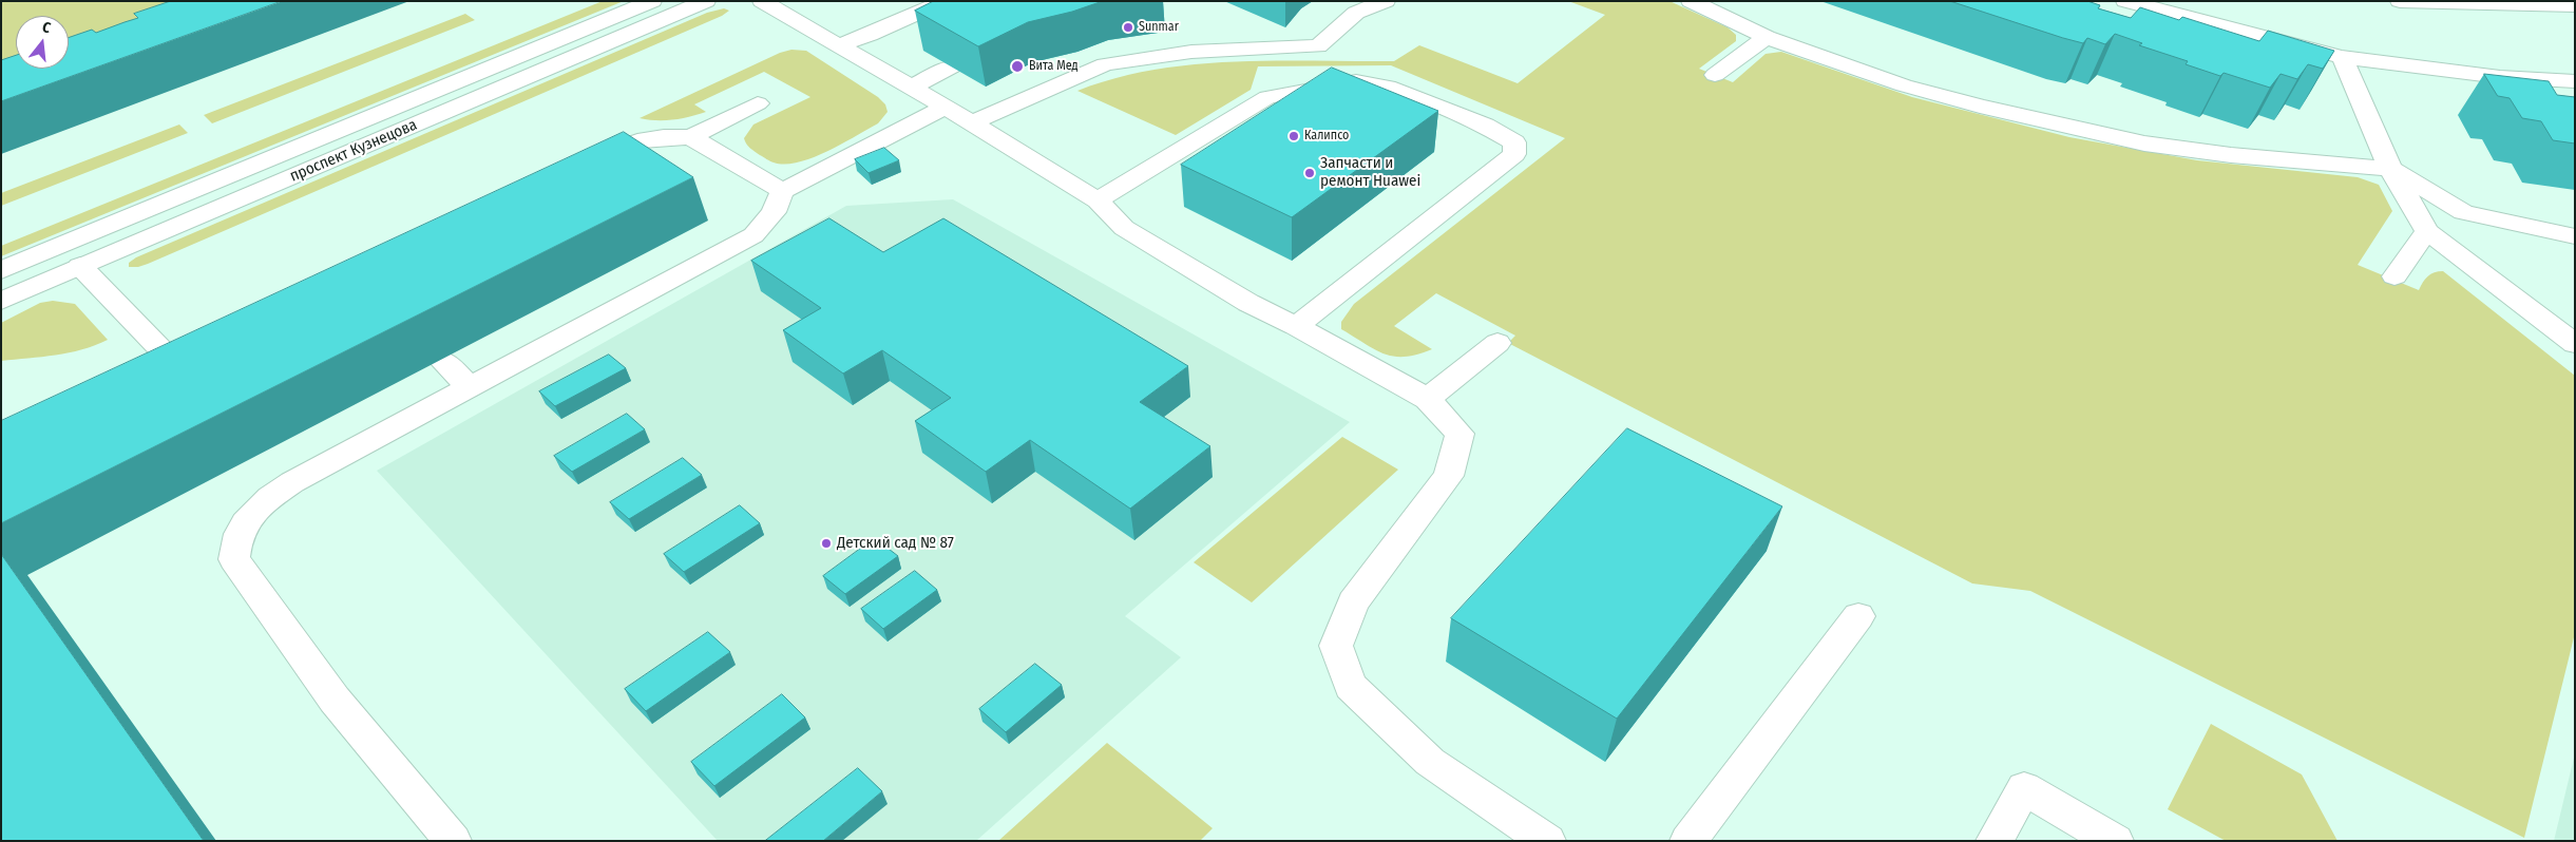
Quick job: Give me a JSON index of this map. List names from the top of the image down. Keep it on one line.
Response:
{"streets":{"street":["проспект Кузнецова"]},"places":["Sunmar","Вита Мед","Калипсо","Запчасти и ремонт Huawei","Детский сад № 87"],"north":"top"}
